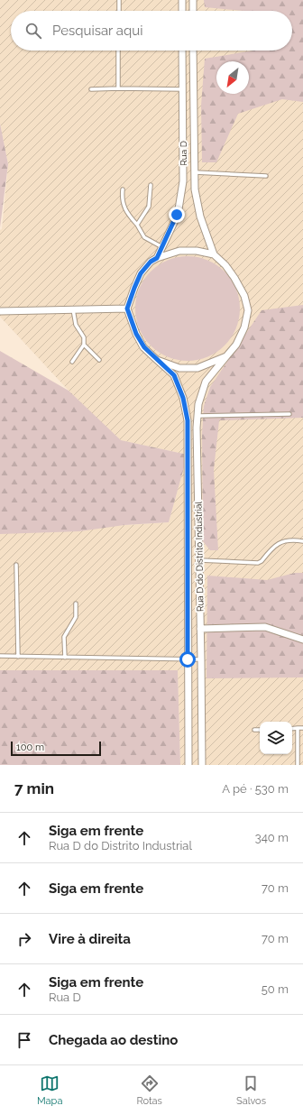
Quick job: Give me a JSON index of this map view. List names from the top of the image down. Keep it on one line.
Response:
{"streets":{"street":["Rua D","Rua D do Distrito Industrial"]},"crossings":[["Rua D","Rua D do Distrito Industrial"]],"scale_bar":"100 m","north":"bottom left","page":{"search":"Pesquisar aqui","scale":"100 m","heading":["7 min","A pé · 530 m"],"list":[["Siga em frente","Rua D do Distrito Industrial","340 m"],["Siga em frente","70 m"],["Vire à direita","70 m"],["Siga em frente","Rua D","50 m"],"Chegada ao destino"],"nav":["Mapa","Rotas","Salvos"]}}
